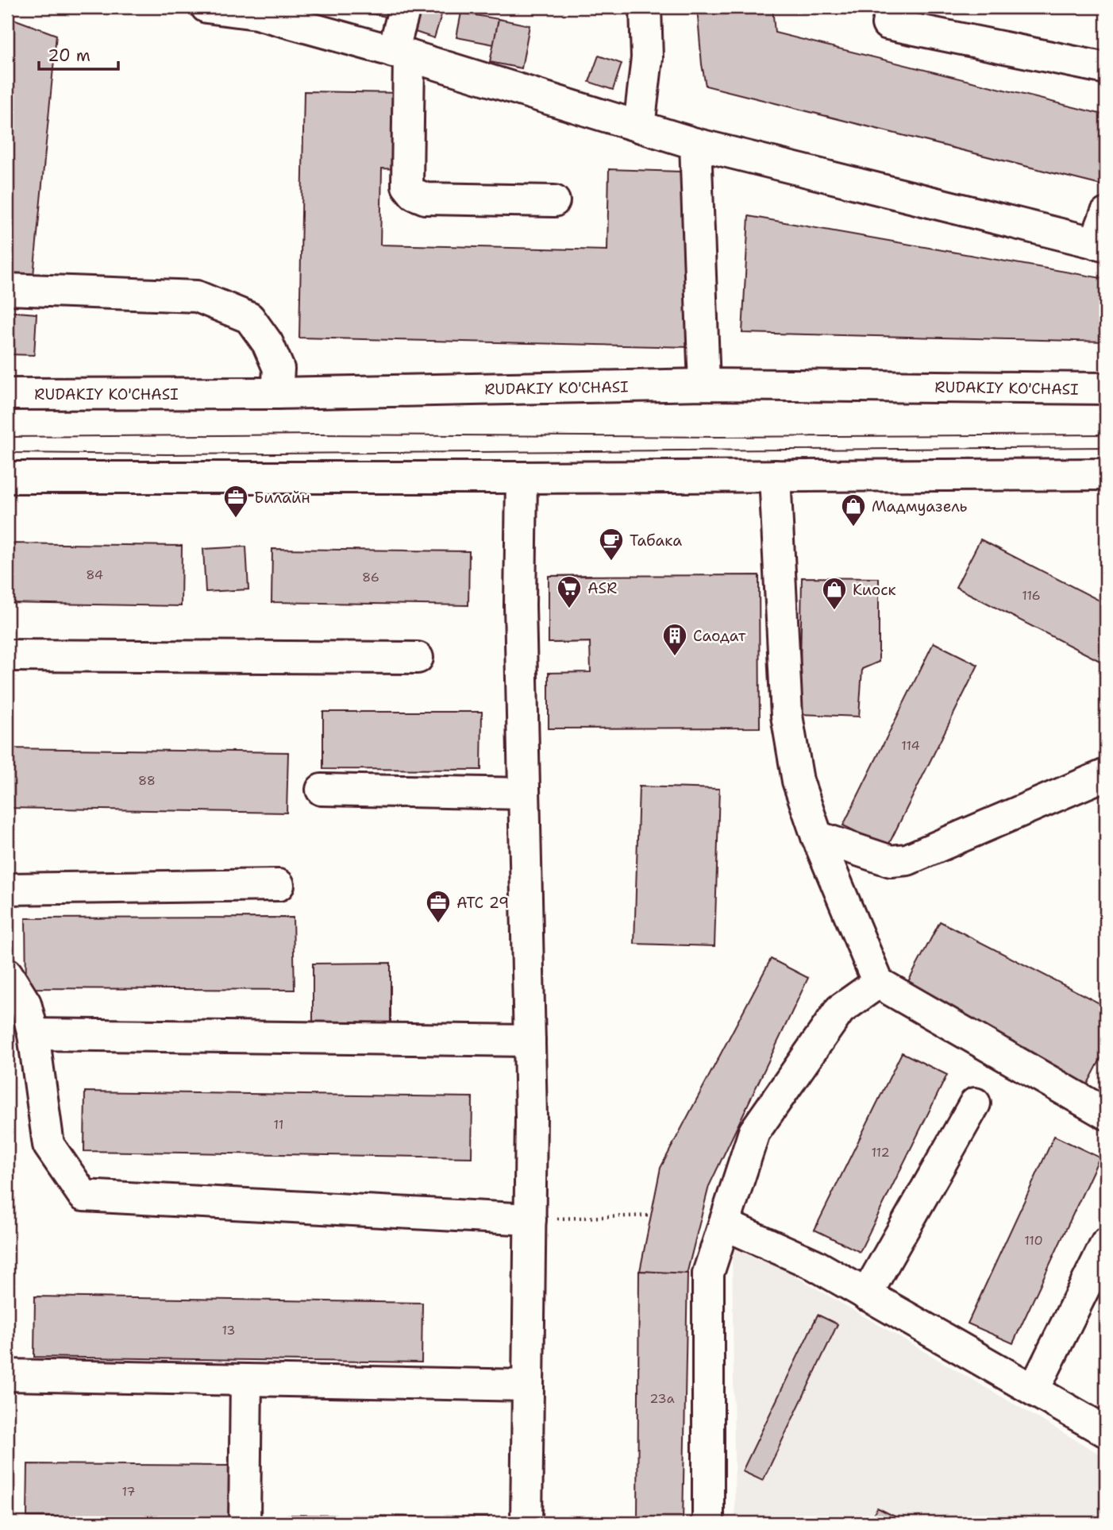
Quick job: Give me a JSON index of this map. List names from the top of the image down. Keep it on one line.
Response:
{"streets":{"street":["RUDAKIY KO'CHASI"]},"places":{"office":["Билайн","АТС 29"],"shop":["Мадмуазель","Киоск"],"cafe":["Табака"],"supermarket":["ASR"],"building":["Саодат"]},"house_numbers":["84","86","116","114","88","11","112","110","13","23а","17"],"scale_bar":"20 m"}
